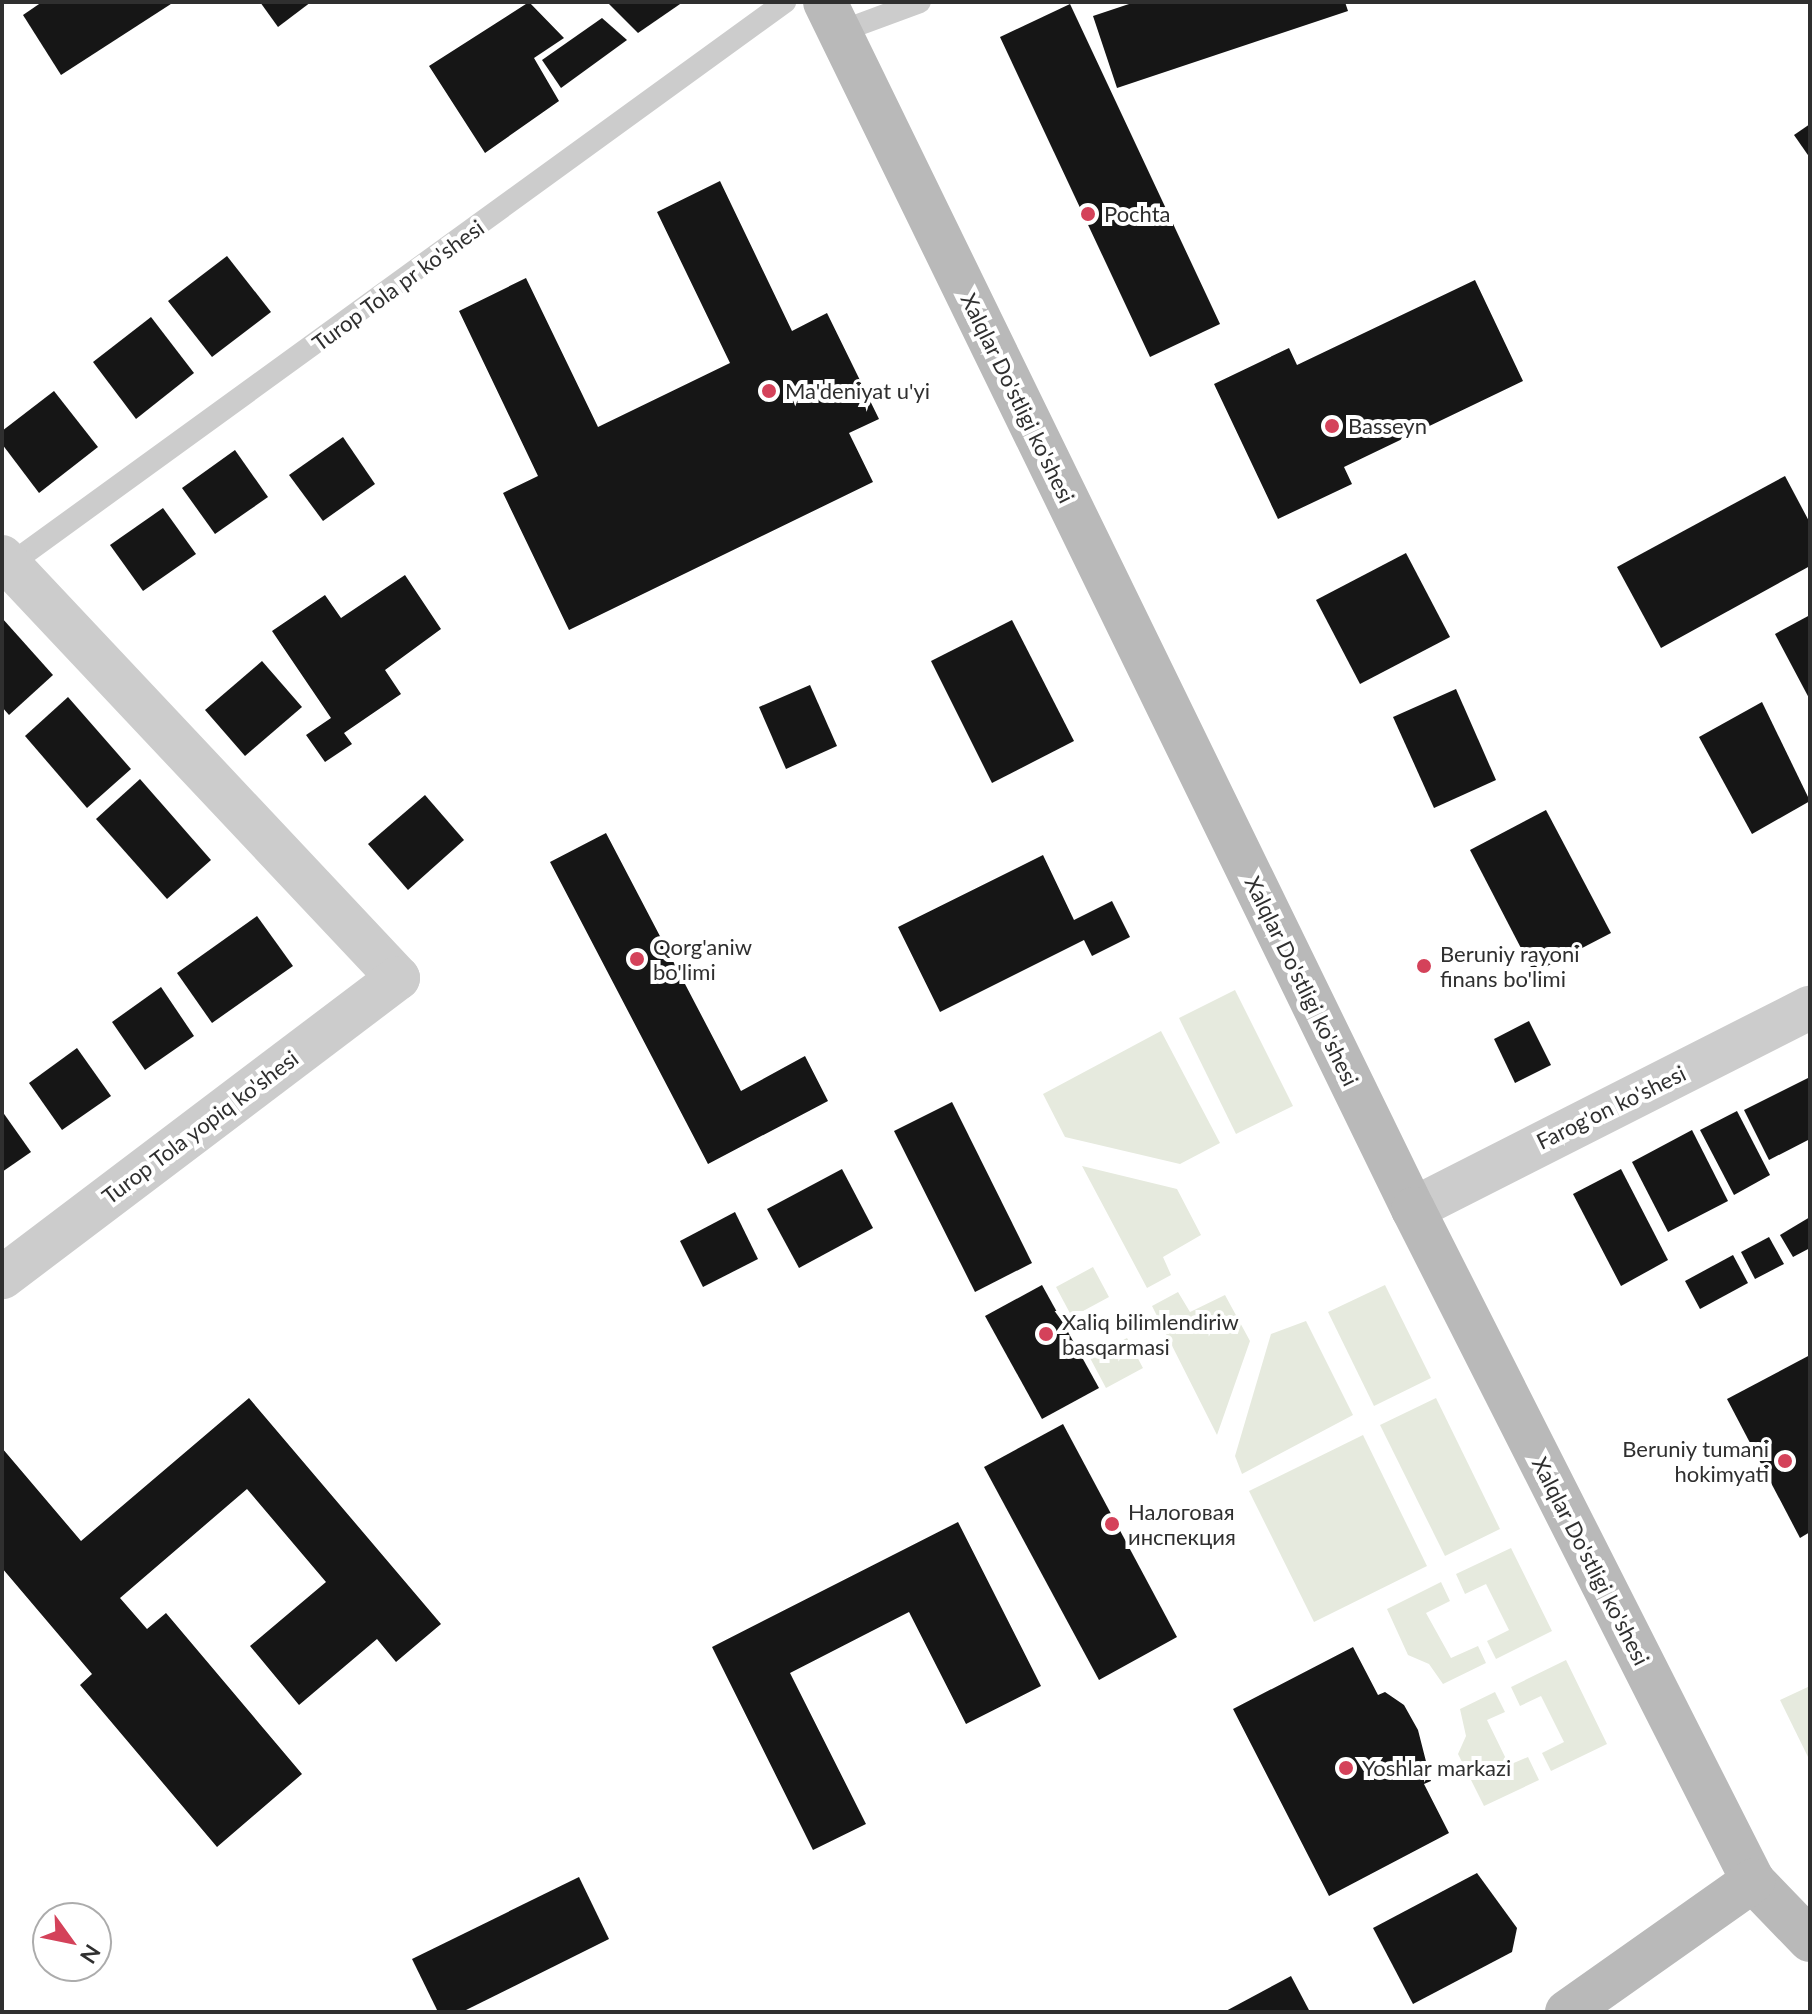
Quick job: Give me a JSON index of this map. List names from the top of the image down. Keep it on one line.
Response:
{"streets":{"street":["Xalqlar Do'stligi ko'shesi","Farog'on ko'shesi","Turop Tola yopiq ko'shesi"],"lane":["Turop Tola pr ko'shesi"]},"crossings":[["Turop Tola pr ko'shesi","Turop Tola yopiq ko'shesi"],["Xalqlar Do'stligi ko'shesi","Farog'on ko'shesi"]],"places":["Pochta","Ma'deniyat u'yi","Basseyn","Qorg'aniw bo'limi","Beruniy rayoni finans bo'limi","Xaliq bilimlendiriw basqarmasi","Beruniy tumani hokimyati","Налоговая инспекция","Yoshlar markazi"],"north":"bottom right"}
